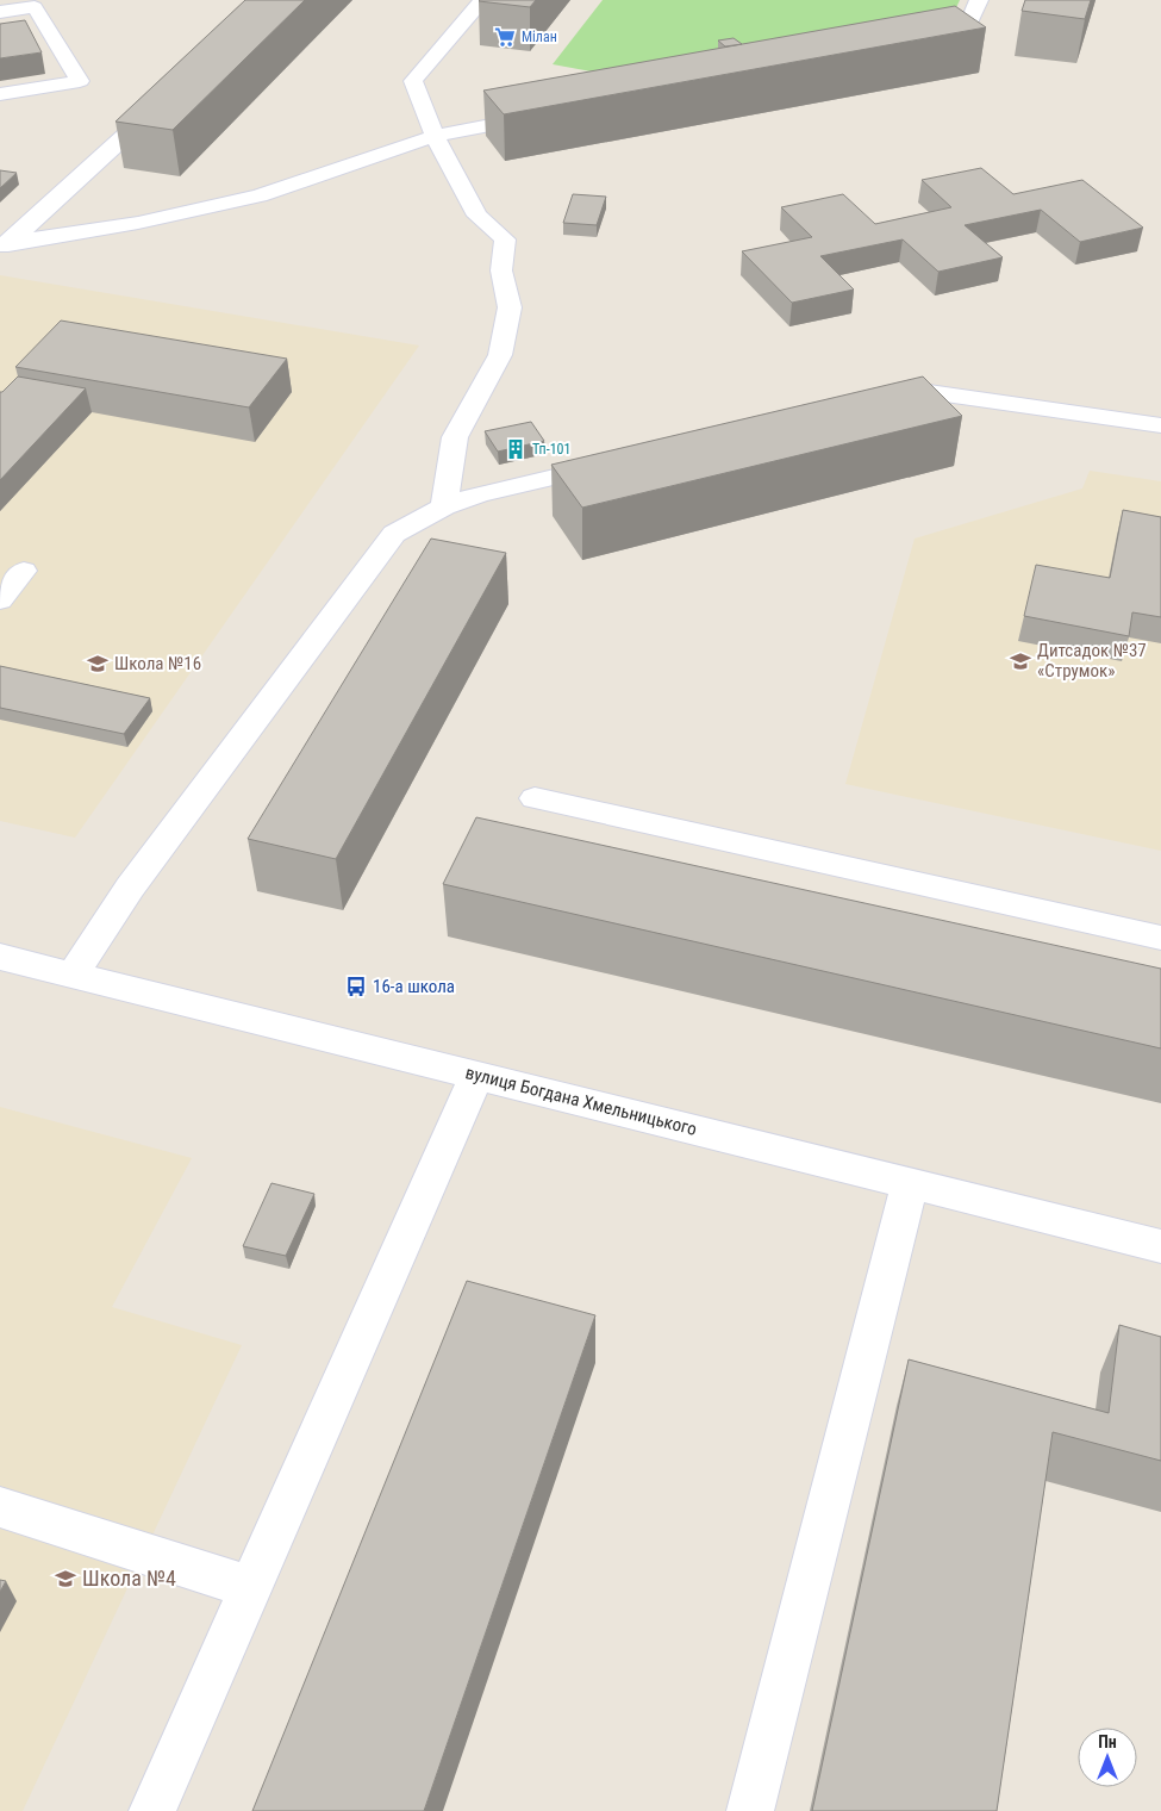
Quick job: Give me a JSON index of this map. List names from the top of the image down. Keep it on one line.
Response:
{"streets":{"street":["вулиця Богдана Хмельницького"]},"places":{"supermarket":["Мілан"],"building":["Тп-101"],"school or university":["Дитсадок №37 «Струмок»","Школа №16","Школа №4"],"bus stop":["16-а школа"]},"north":"top"}
